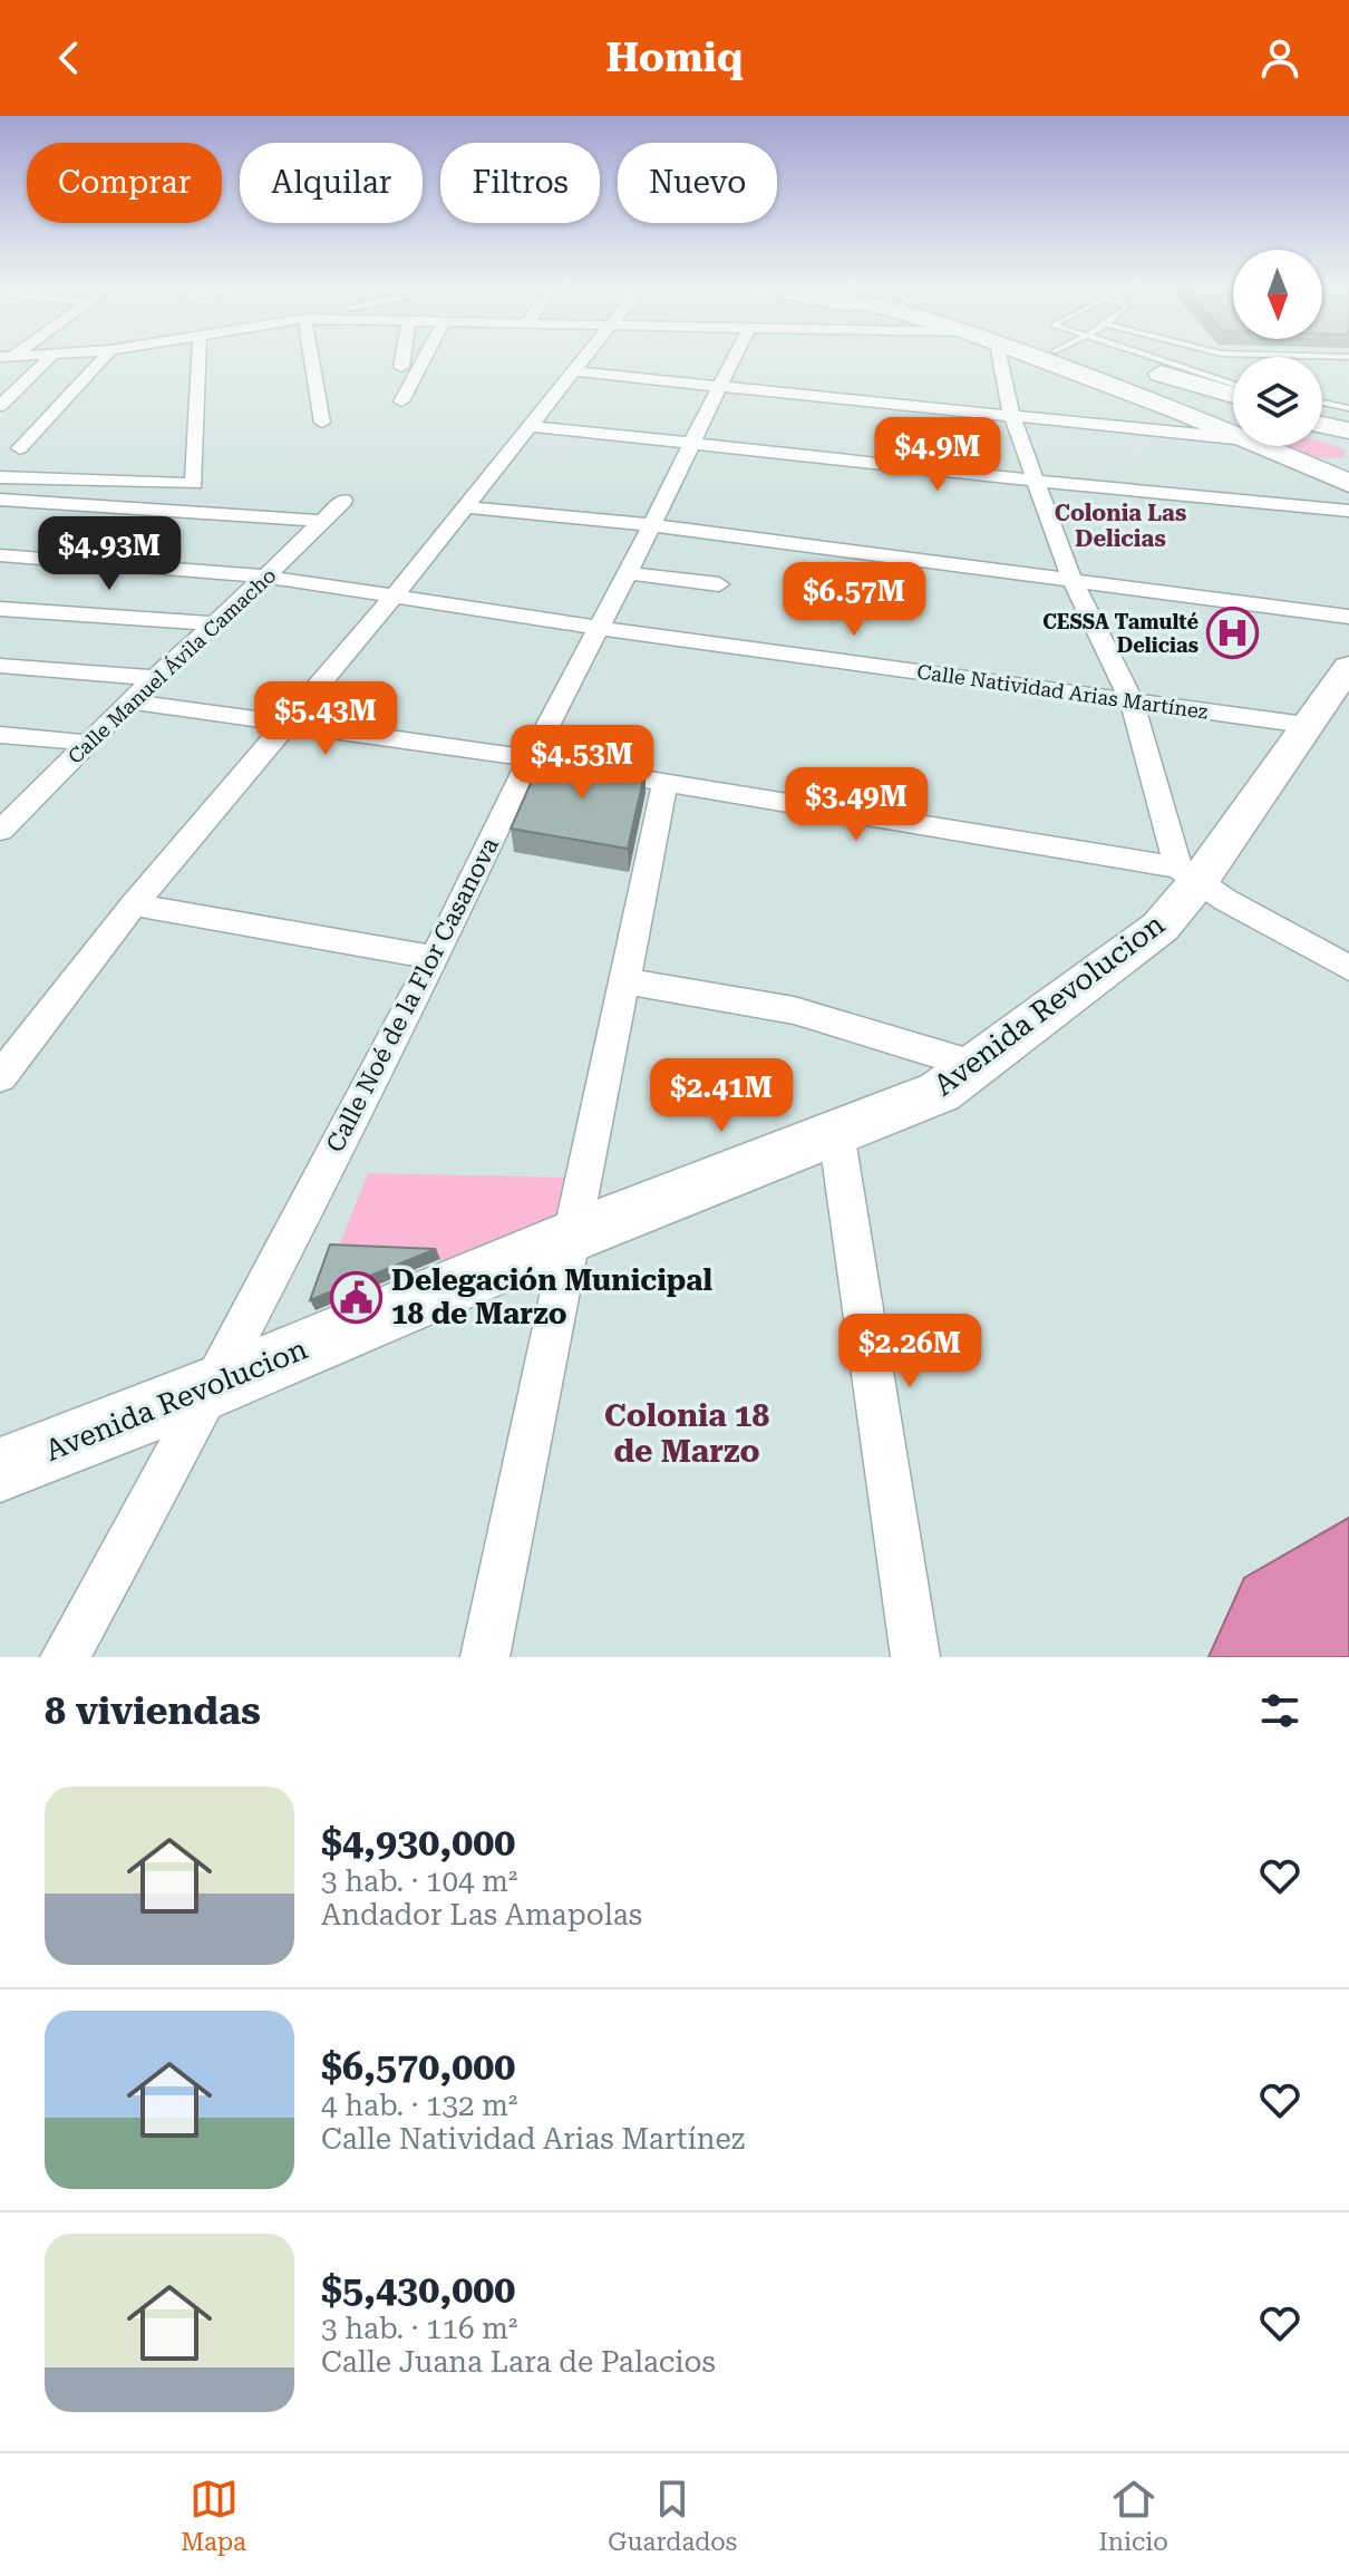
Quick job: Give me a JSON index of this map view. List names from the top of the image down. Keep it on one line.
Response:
{"streets":{"street":["Calle Manuel Ávila Camacho","Calle Natividad Arias Martínez","Calle Noé de la Flor Casanova","Avenida Revolucion"]},"crossings":[["Calle Manuel Ávila Camacho","Calle Natividad Arias Martínez"],["Calle Natividad Arias Martínez","Calle Noé de la Flor Casanova"],["Calle Natividad Arias Martínez","Avenida Revolucion"],["Calle Noé de la Flor Casanova","Avenida Revolucion"]],"districts":["Colonia Las Delicias","Colonia 18 de Marzo"],"places":{"hospital":["CESSA Tamulté Delicias"],"public building":["Delegación Municipal 18 de Marzo"]},"north":"bottom","page":{"header":"Homiq","chip":["Comprar","Alquilar","Filtros","Nuevo"],"price":["$4.9M","$4.93M","$6.57M","$5.43M","$4.53M","$3.49M","$2.41M","$2.26M"],"heading":"8 viviendas","list":[{"name":"$4,930,000","note":"3 hab. · 104 m² · Andador Las Amapolas"},{"name":"$6,570,000","note":"4 hab. · 132 m² · Calle Natividad Arias Martínez"},{"name":"$5,430,000","note":"3 hab. · 116 m² · Calle Juana Lara de Palacios"}],"tabs":["Mapa","Guardados","Inicio"]}}
